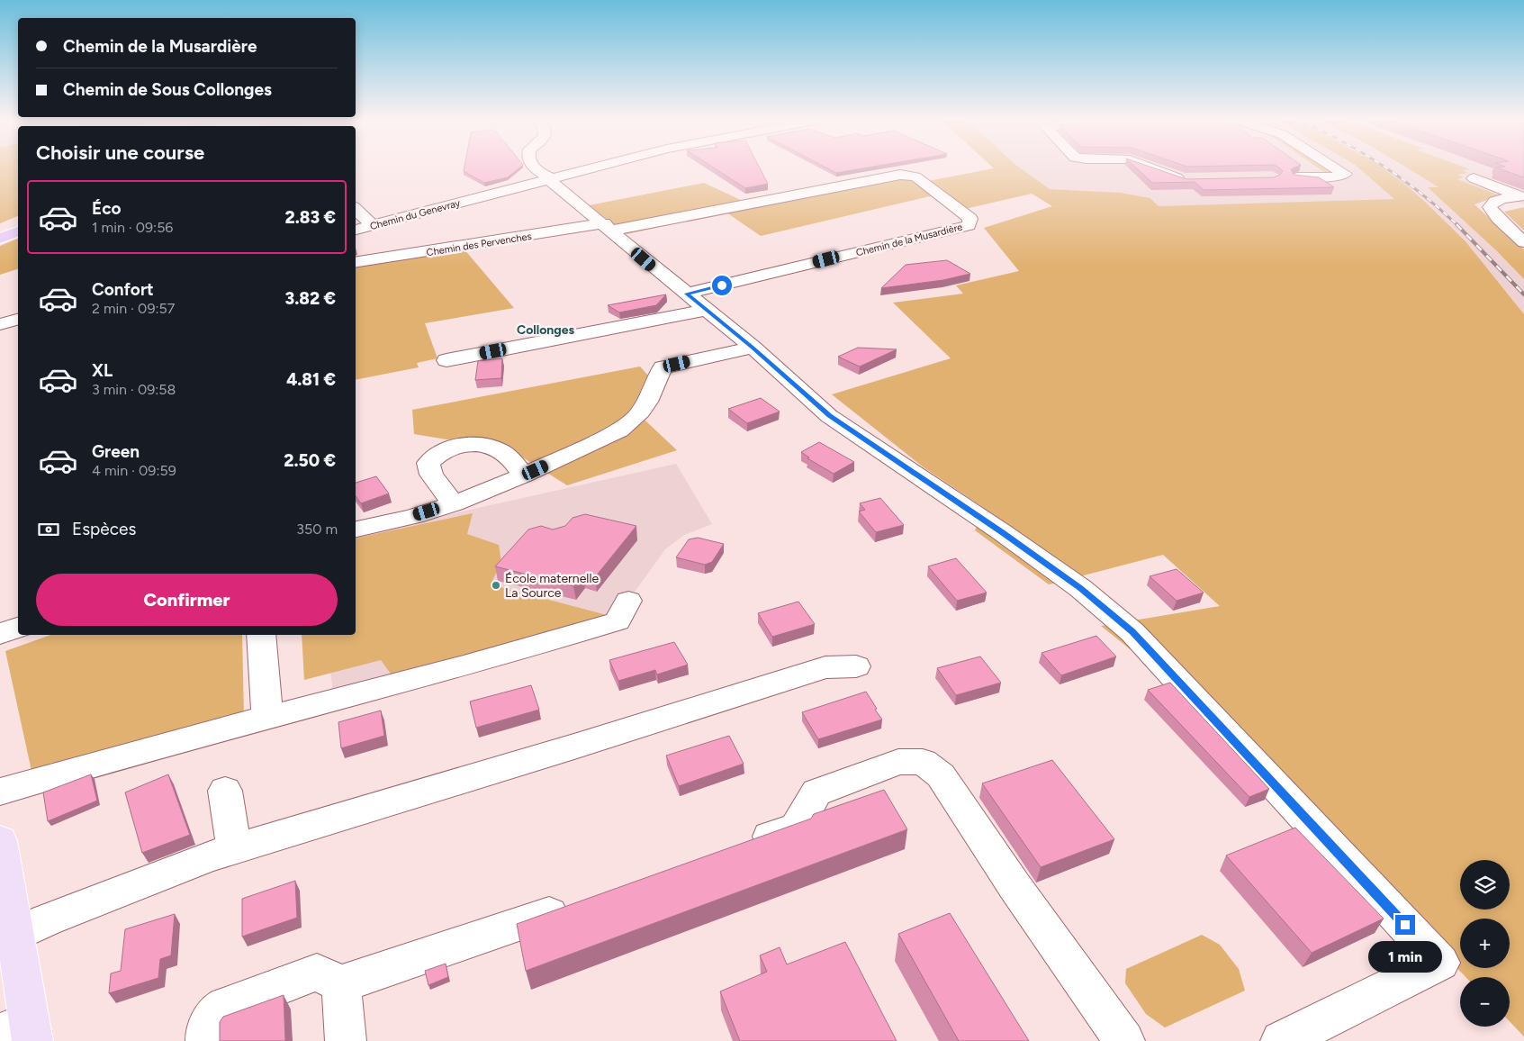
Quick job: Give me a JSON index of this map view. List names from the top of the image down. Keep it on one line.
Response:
{"streets":{"street":["Chemin du Genevray","Chemin de la Musardière","Chemin des Pervenches"]},"crossings":[["Chemin de la Musardière","Chemin des Pervenches"]],"districts":["Collonges"],"places":["École maternelle La Source"],"page":{"banner":["Chemin de la Musardière","Chemin de Sous Collonges"],"heading":"Choisir une course","list":[{"name":"Éco","note":"1 min · 09:56","value":"2.83 €"},{"name":"Confort","note":"2 min · 09:57","value":"3.82 €"},{"name":"XL","note":"3 min · 09:58","value":"4.81 €"},{"name":"Green","note":"4 min · 09:59","value":"2.50 €"}],"pay":["Espèces","350 m"],"buttons":"Confirmer","map_buttons":["+","−"],"bubble":"1 min"}}
